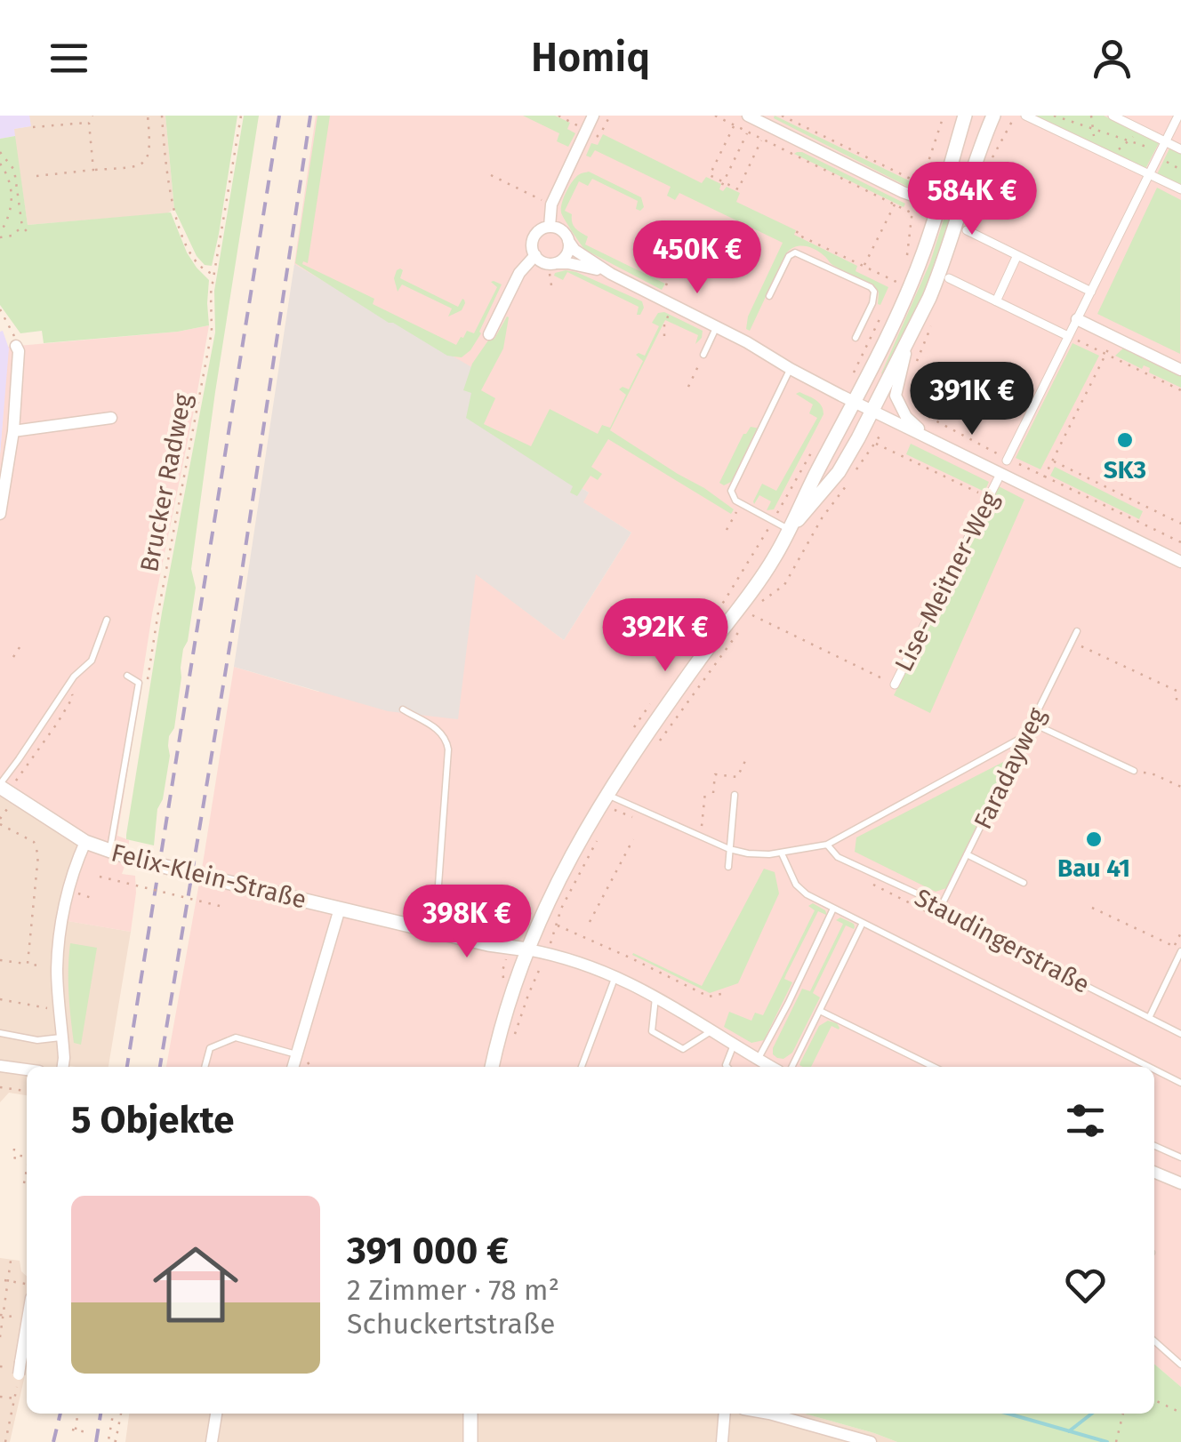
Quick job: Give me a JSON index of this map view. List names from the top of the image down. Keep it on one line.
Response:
{"streets":{"street":["Lise-Meitner-Weg","Felix-Klein-Straße"],"lane":["Faradayweg","Staudingerstraße"],"path":["Brucker Radweg"]},"crossings":[["Faradayweg","Staudingerstraße"]],"places":["SK3","Bau 41"],"page":{"header":"Homiq","price":["584K €","450K €","391K €","392K €","398K €"],"heading":"5 Objekte","list":[{"name":"391 000 €","note":"2 Zimmer · 78 m² · Schuckertstraße"}]}}
